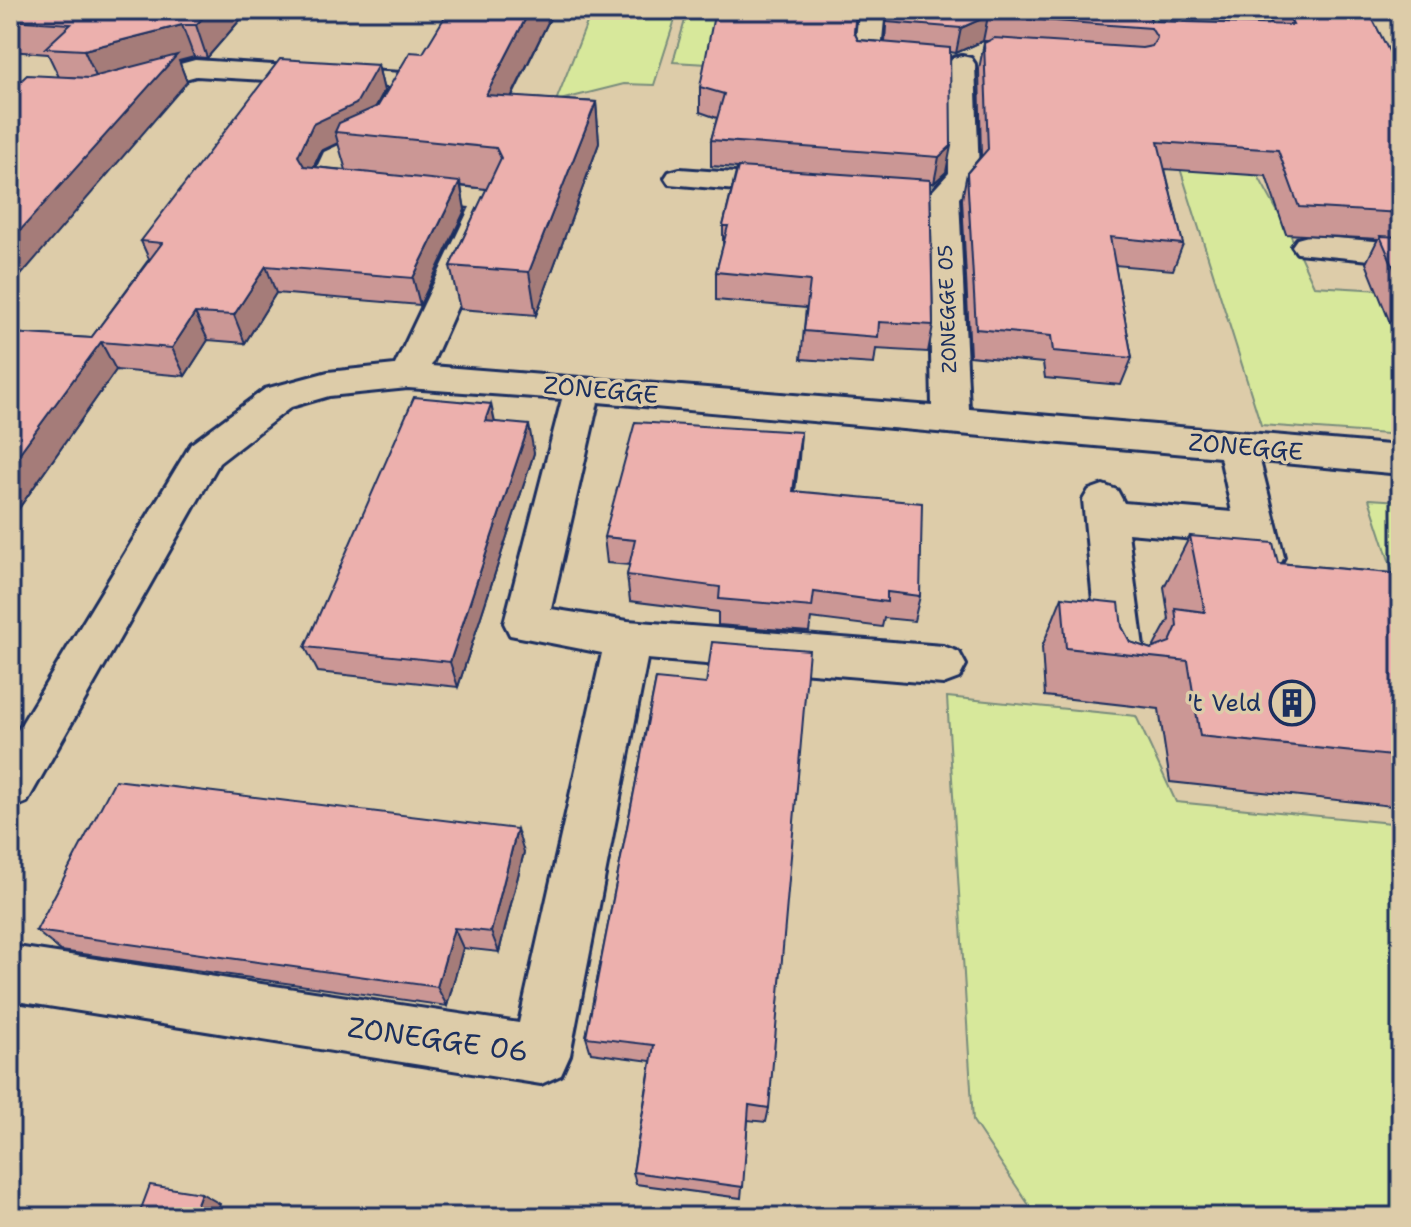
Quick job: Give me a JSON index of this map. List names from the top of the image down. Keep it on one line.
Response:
{"streets":{"street":["ZONEGGE 05","ZONEGGE","ZONEGGE 06"]},"crossings":[["ZONEGGE 05","ZONEGGE"]],"places":{"building":["'t Veld"]}}
